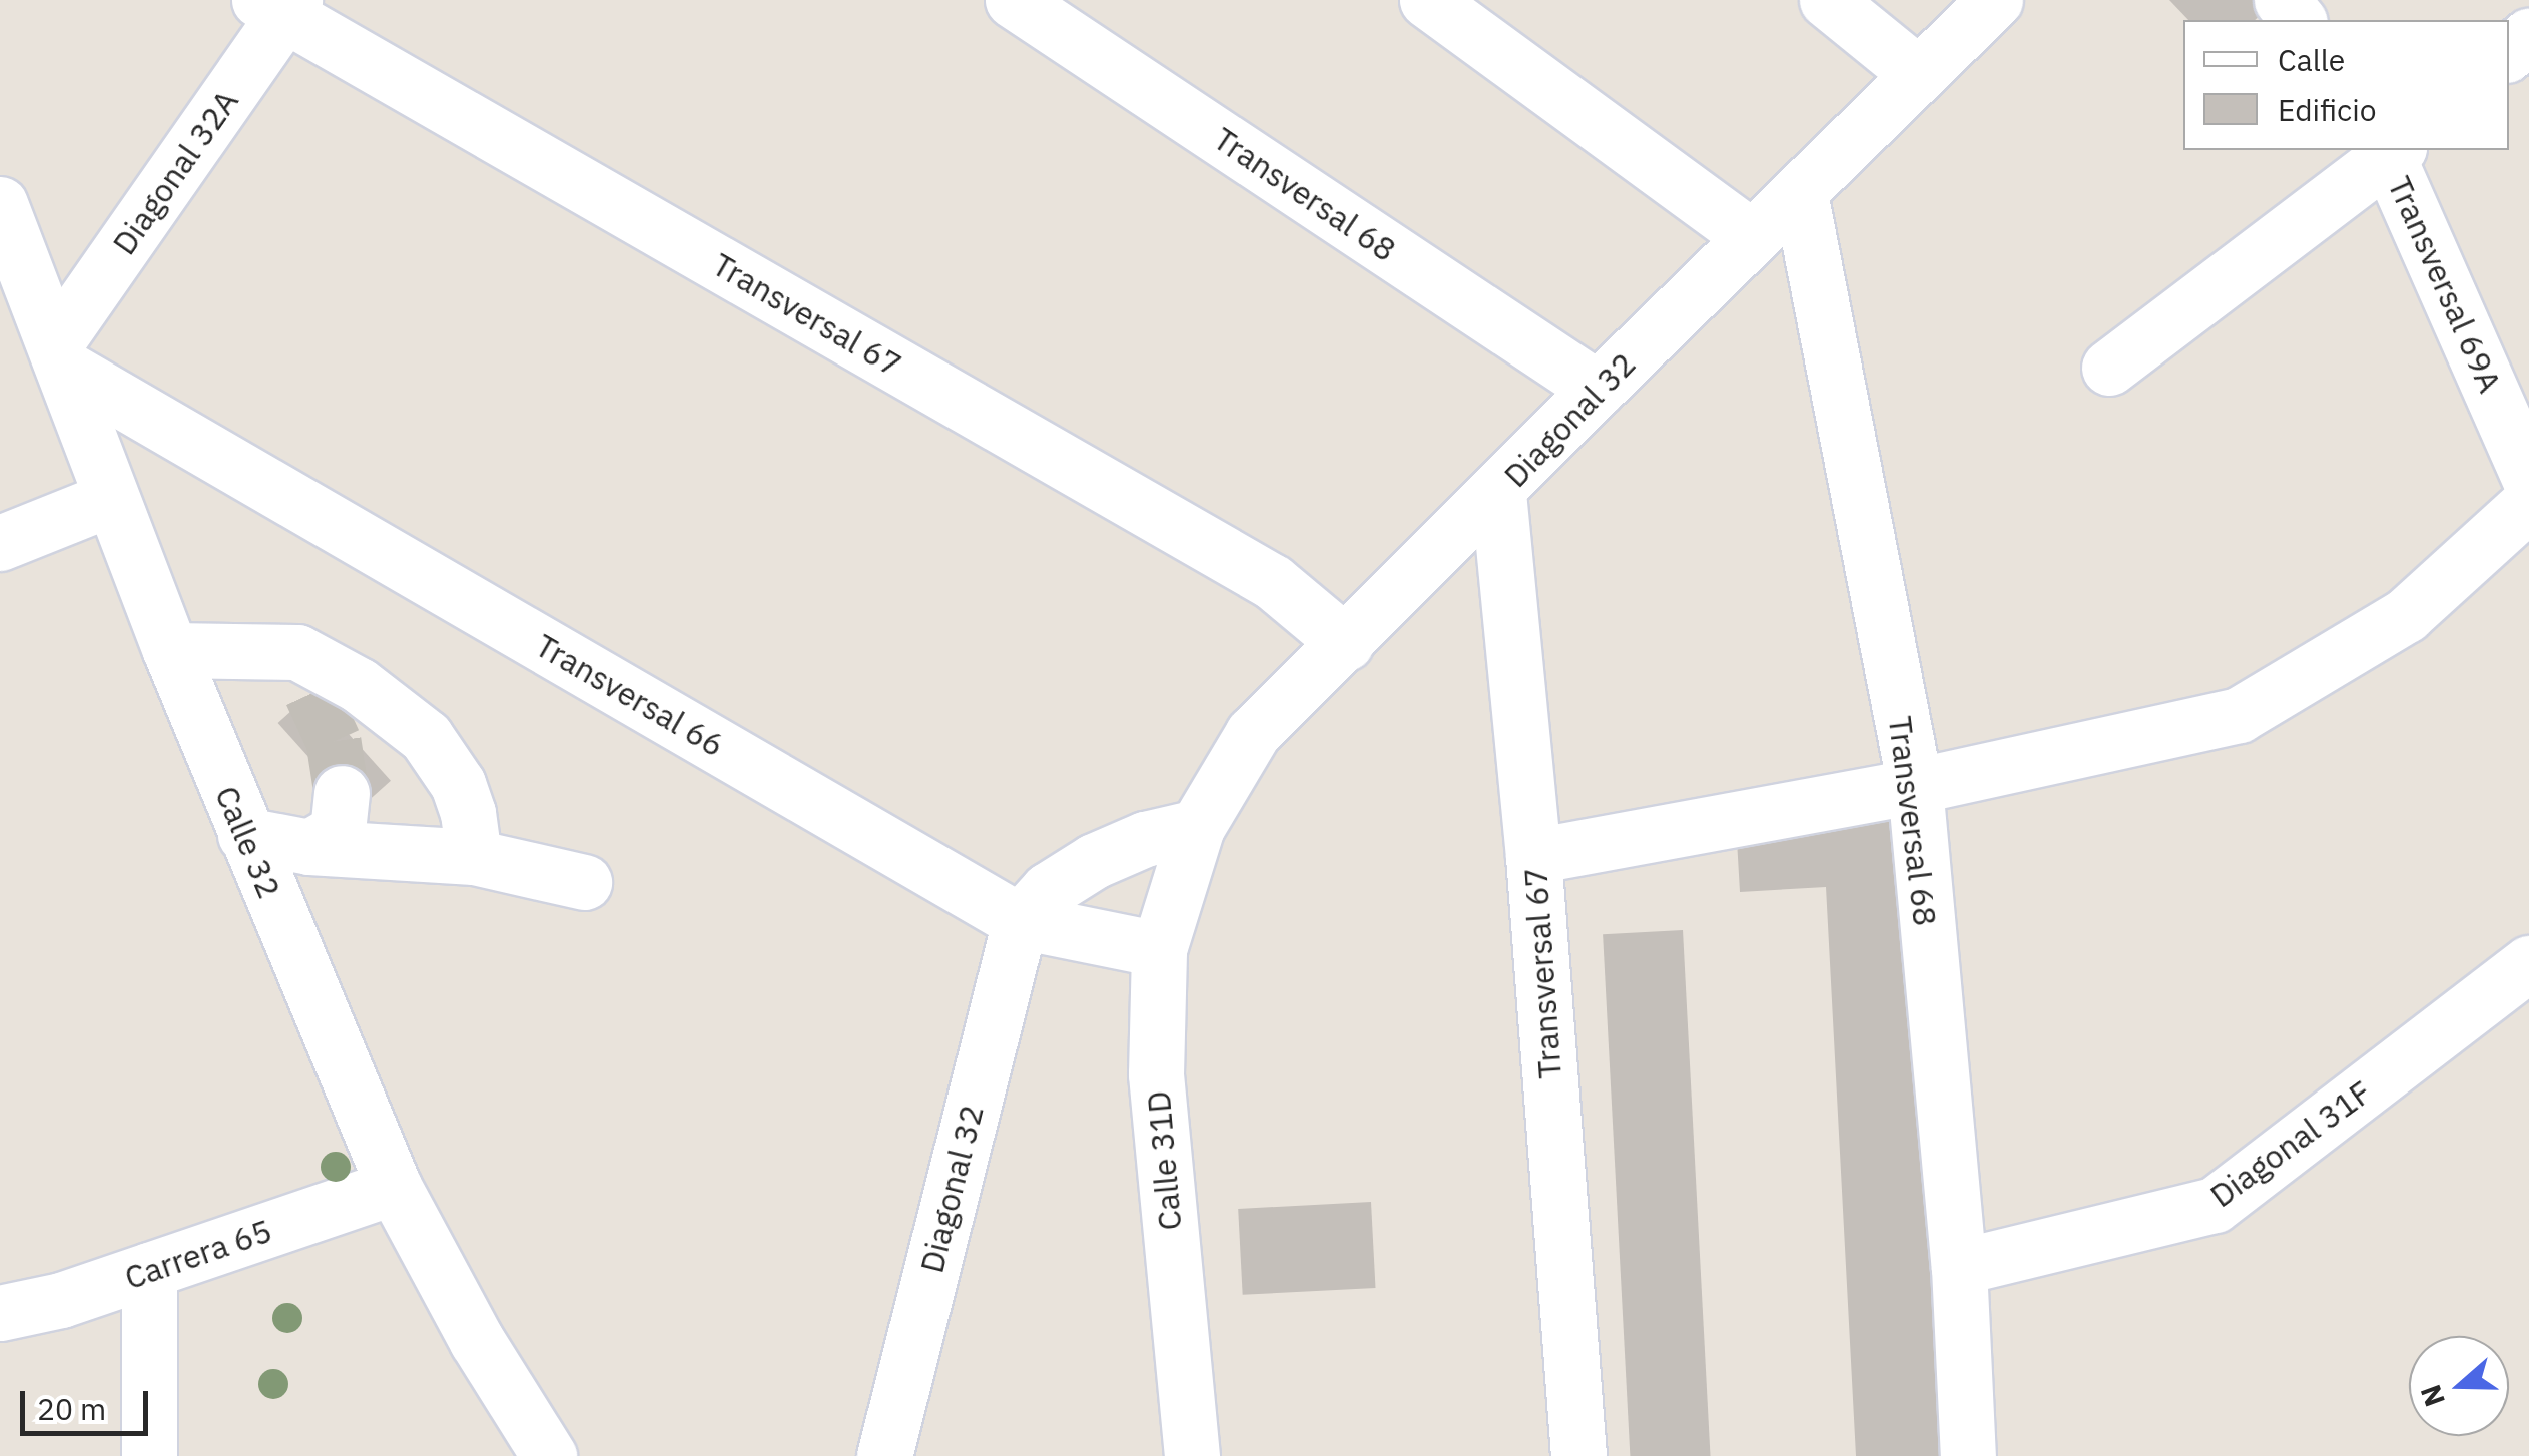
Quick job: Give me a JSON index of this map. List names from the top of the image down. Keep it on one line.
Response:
{"streets":{"street":["Diagonal 32A","Transversal 68","Transversal 69A","Transversal 67","Diagonal 32","Transversal 66","Calle 32","Diagonal 31F","Calle 31D","Carrera 65"]},"crossings":[["Diagonal 32A","Transversal 67"],["Diagonal 32A","Transversal 66"],["Diagonal 32A","Calle 32"],["Transversal 68","Diagonal 32"],["Transversal 68","Diagonal 31F"],["Transversal 67","Diagonal 32"],["Diagonal 32","Transversal 66"],["Diagonal 32","Calle 31D"],["Transversal 66","Calle 32"],["Transversal 66","Calle 31D"],["Calle 32","Carrera 65"]],"legend":["Calle","Edificio"],"scale_bar":"20 m","north":"left"}
